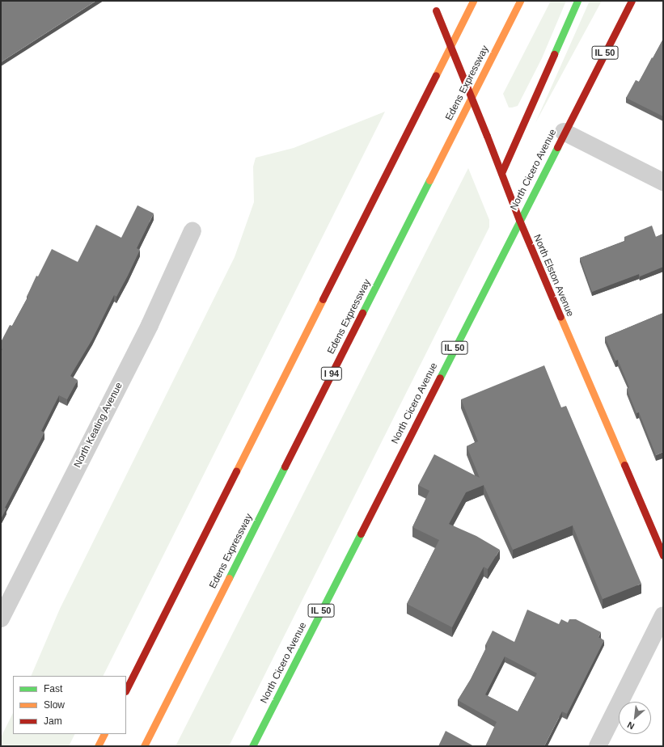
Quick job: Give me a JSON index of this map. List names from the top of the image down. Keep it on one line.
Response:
{"streets":{"main road":["IL 50","Edens Expressway","North Cicero Avenue","North Elston Avenue","I 94"],"street":["North Keating Avenue"]},"crossings":[["North Cicero Avenue","North Elston Avenue"]],"legend":["Fast","Slow","Jam"],"north":"bottom left"}
